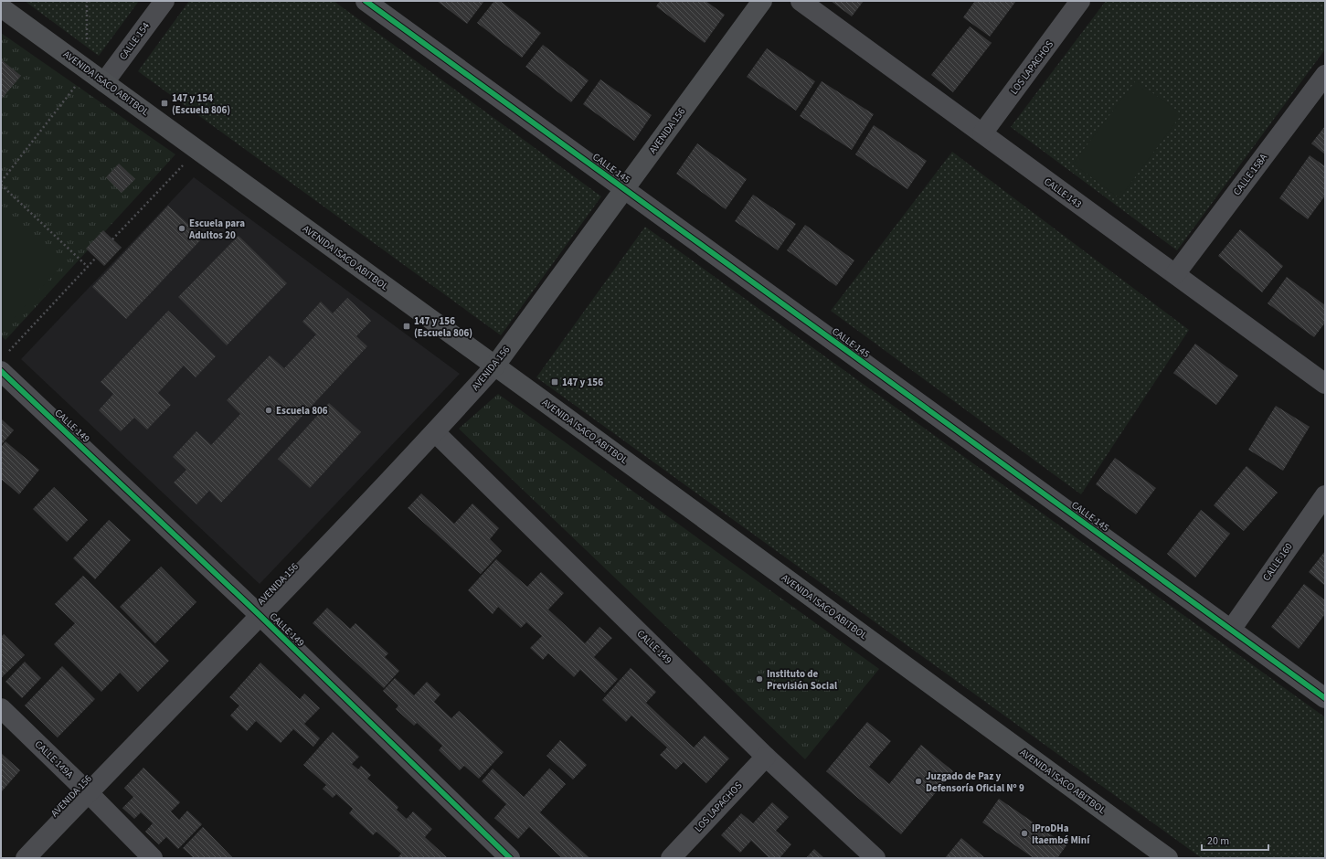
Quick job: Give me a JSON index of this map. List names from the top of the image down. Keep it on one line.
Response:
{"streets":{"main road":["AVENIDA ISACO ABITBOL","AVENIDA 156"],"street":["CALLE 154","LOS LAPACHOS","CALLE 145","CALLE 158A","CALLE 143","CALLE 149","CALLE 160","CALLE 149A"]},"crossings":[["CALLE 154","AVENIDA ISACO ABITBOL"],["LOS LAPACHOS","CALLE 143"],["LOS LAPACHOS","CALLE 149"],["AVENIDA ISACO ABITBOL","AVENIDA 156"],["AVENIDA 156","CALLE 145"],["AVENIDA 156","CALLE 149"],["AVENIDA 156","CALLE 149A"],["CALLE 145","CALLE 160"],["CALLE 158A","CALLE 143"]],"places":{"transit":["147 y 154 (Escuela 806)","147 y 156 (Escuela 806)","147 y 156"],"other":["Escuela para Adultos 20","Escuela 806","Instituto de Previsión Social","Juzgado de Paz y Defensoría Oficial Nº 9","IProDHa Itaembé Miní"]},"scale_bar":"20 m"}
